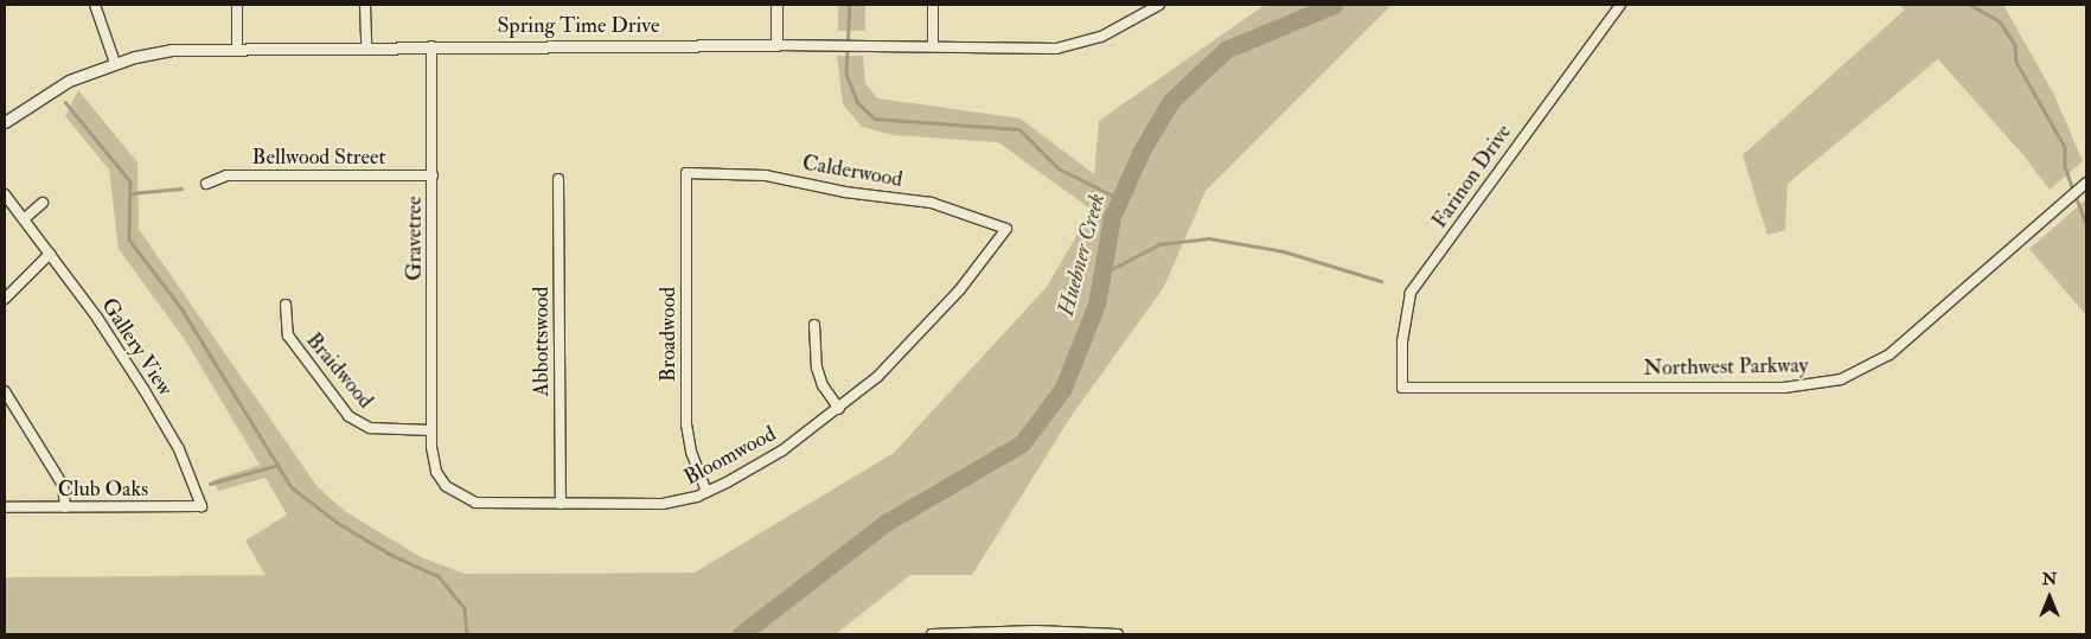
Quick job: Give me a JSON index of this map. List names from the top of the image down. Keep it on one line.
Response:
{"streets":{"street":["Spring Time Drive","Bellwood Street","Calderwood","Farinon Drive","Gravetree","Broadwood","Abbottswood","Gallery View","Northwest Parkway","Braidwood","Bloomwood","Club Oaks"]},"crossings":[["Spring Time Drive","Gravetree"],["Bellwood Street","Gravetree"],["Calderwood","Broadwood"],["Calderwood","Bloomwood"],["Farinon Drive","Northwest Parkway"],["Gravetree","Braidwood"],["Gravetree","Bloomwood"],["Broadwood","Bloomwood"],["Abbottswood","Bloomwood"],["Gallery View","Club Oaks"],["Braidwood","Bloomwood"]],"water":["Huebner Creek"],"north":"top"}
